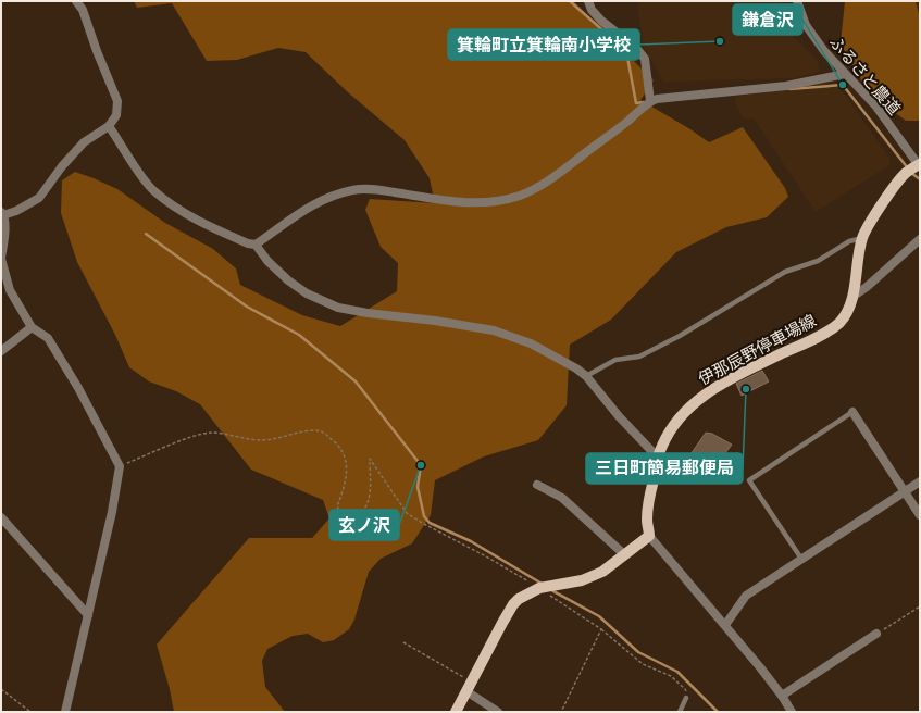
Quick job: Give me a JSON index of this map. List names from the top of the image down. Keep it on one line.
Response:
{"streets":{"main road":["伊那辰野停車場線"],"street":["ふるさと農道"]},"crossings":[["ふるさと農道","伊那辰野停車場線"]],"places":["箕輪町立箕輪南小学校","鎌倉沢","三日町簡易郵便局","玄ノ沢"]}
